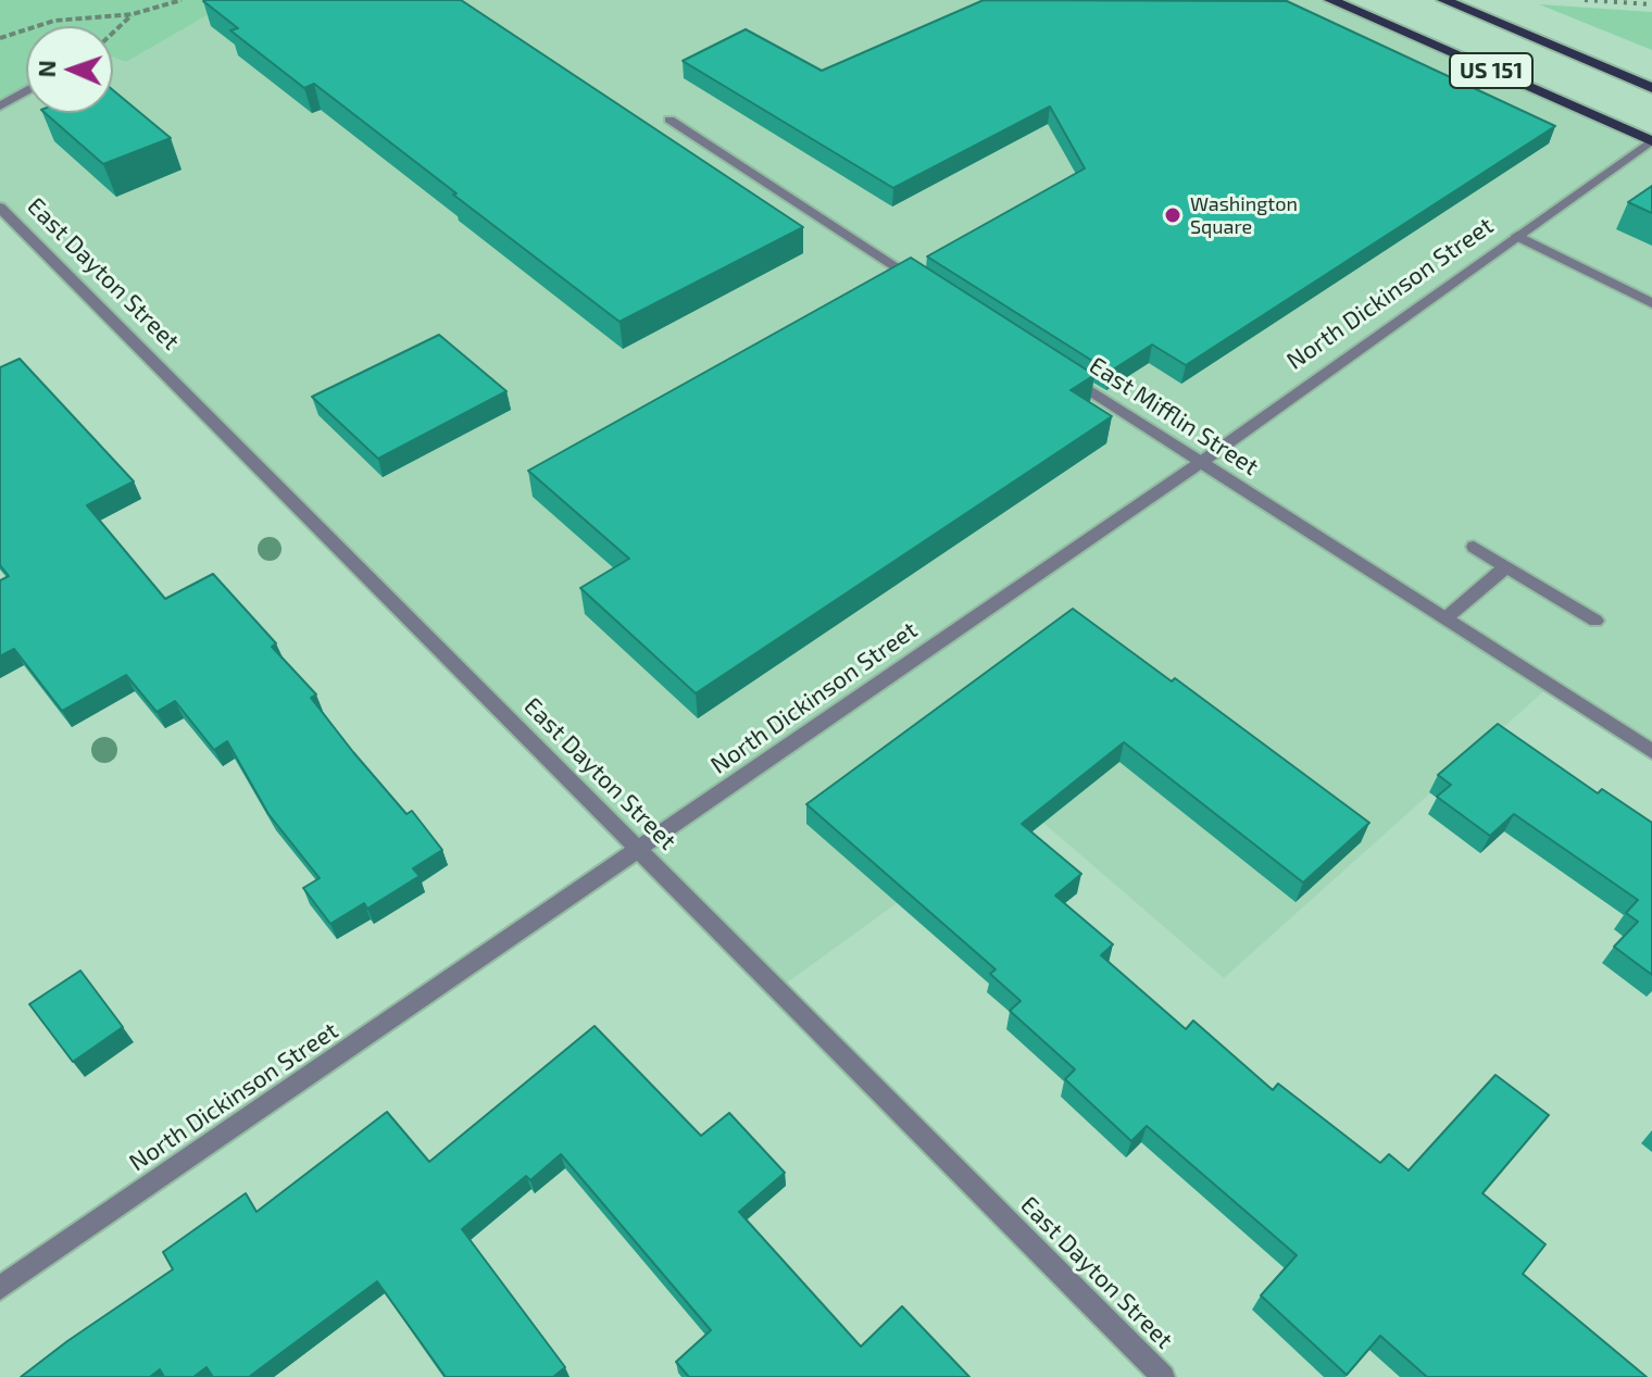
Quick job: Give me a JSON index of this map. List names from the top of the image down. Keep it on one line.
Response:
{"streets":{"main road":["US 151"],"street":["East Dayton Street","North Dickinson Street","East Mifflin Street"]},"crossings":[["US 151","North Dickinson Street"],["East Dayton Street","North Dickinson Street"],["North Dickinson Street","East Mifflin Street"]],"places":["Washington Square"],"north":"left"}
